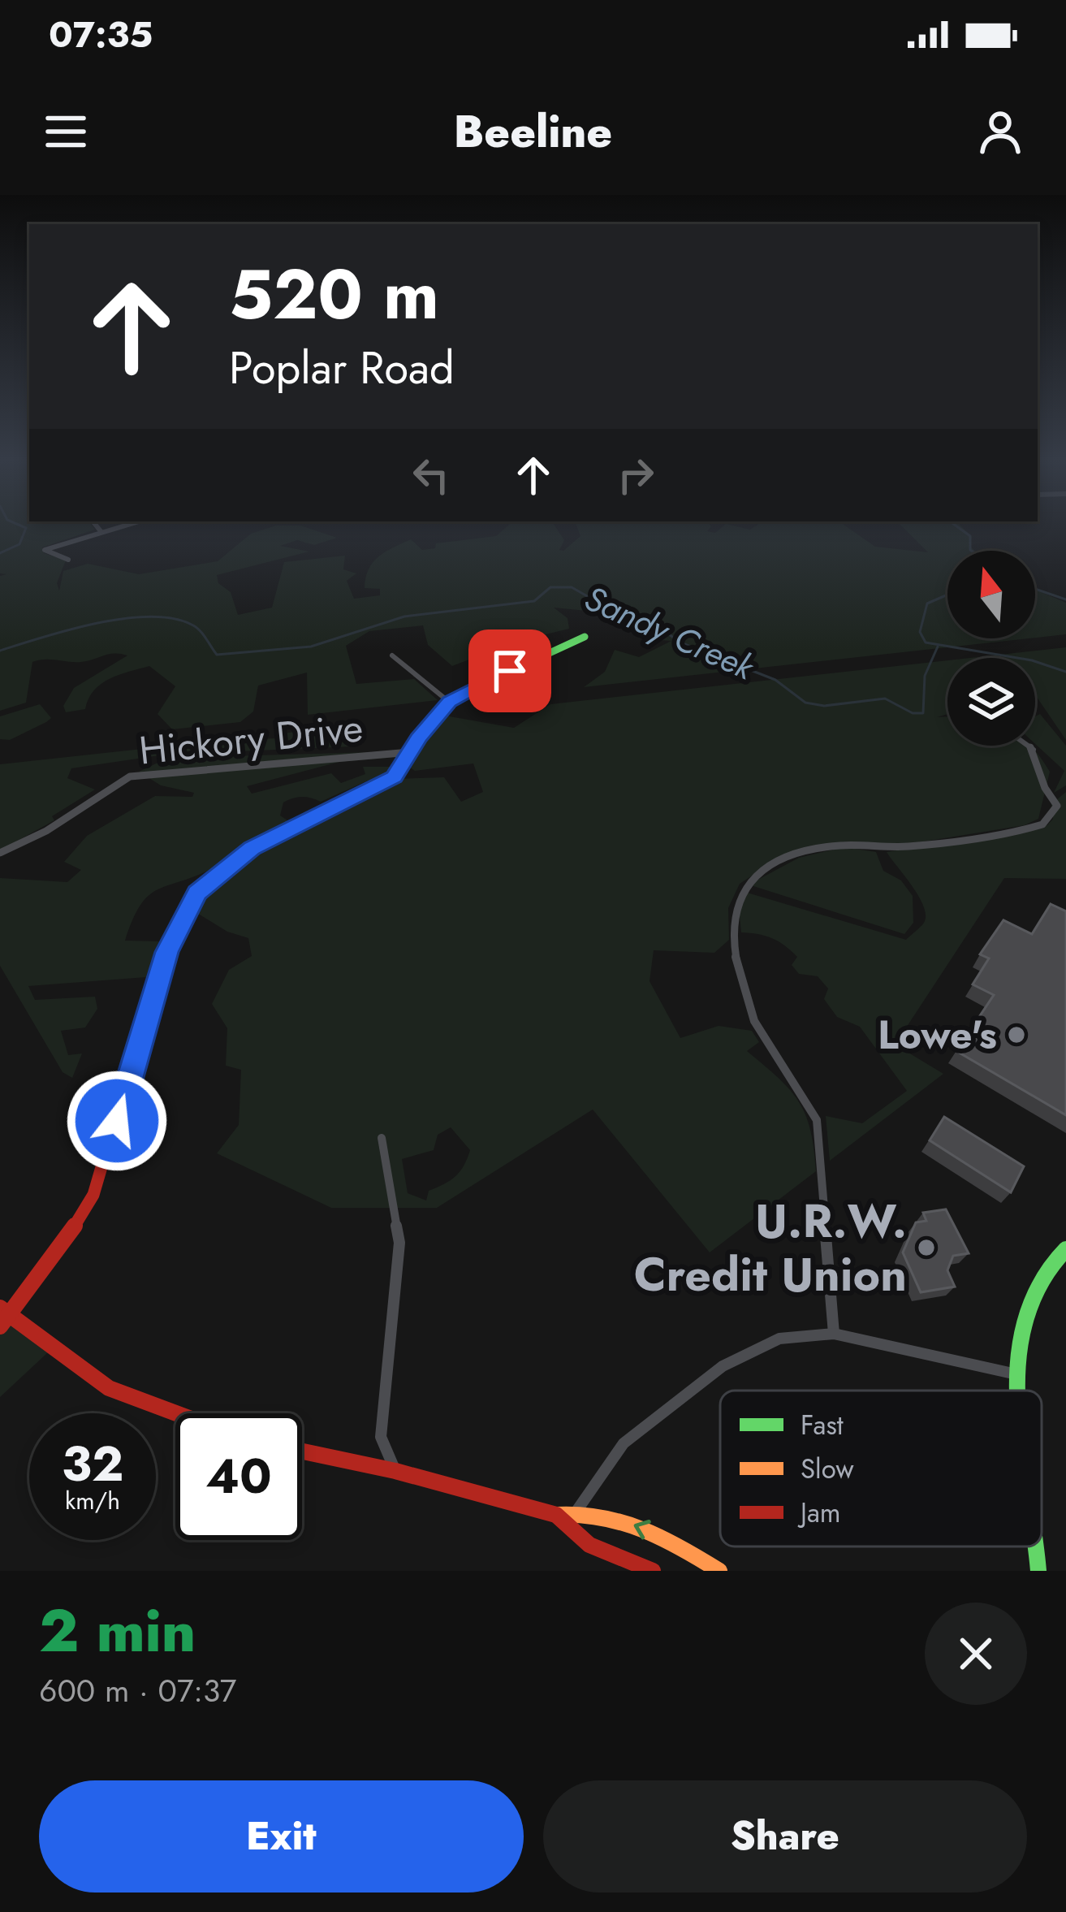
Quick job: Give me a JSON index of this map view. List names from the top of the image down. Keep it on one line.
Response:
{"streets":{"street":["Hickory Drive"]},"water":["Sandy Creek"],"places":["Lowe's","U.R.W. Credit Union"],"legend":["Fast","Slow","Jam"],"north":"top","page":{"status":"07:35","header":"Beeline","turn":["520 m","Poplar Road"],"speed":"32 km/h","limit":"40","heading":["2 min","600 m · 07:37"],"buttons":["Exit","Share"]}}
